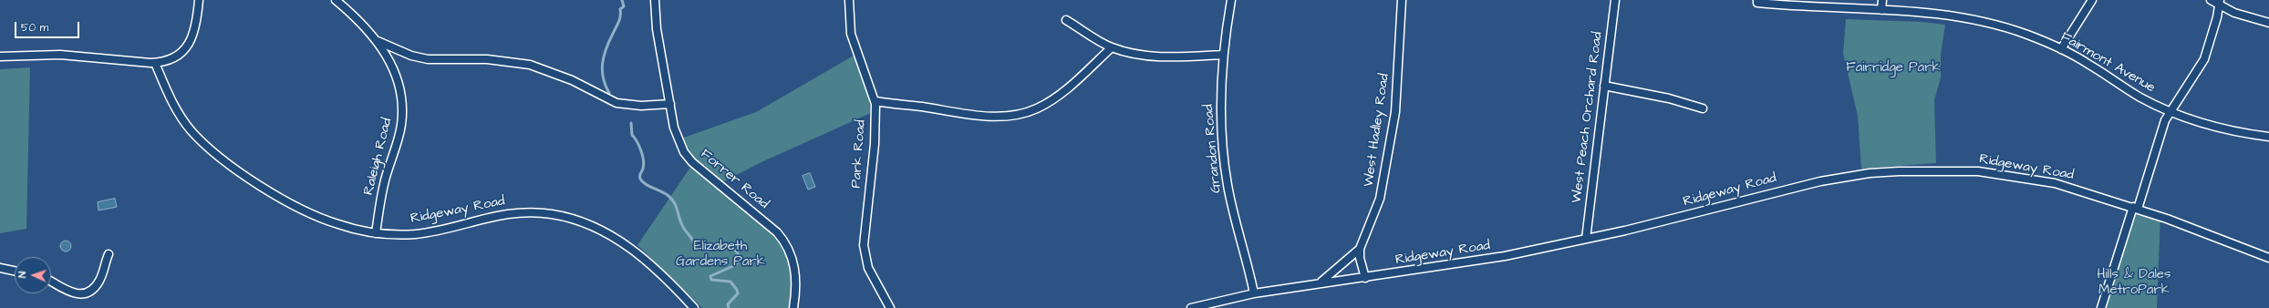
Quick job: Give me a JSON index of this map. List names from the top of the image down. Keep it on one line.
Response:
{"streets":{"street":["Fairmont Avenue","West Peach Orchard Road","West Hadley Road","Grandon Road","Park Road","Raleigh Road","Ridgeway Road","Forrer Road"]},"crossings":[["West Peach Orchard Road","Ridgeway Road"],["West Hadley Road","Ridgeway Road"],["Grandon Road","Ridgeway Road"],["Raleigh Road","Ridgeway Road"]],"parks":["Fairridge Park","Elizabeth Gardens Park","Hills & Dales MetroPark"],"scale_bar":"50 m","north":"left"}
